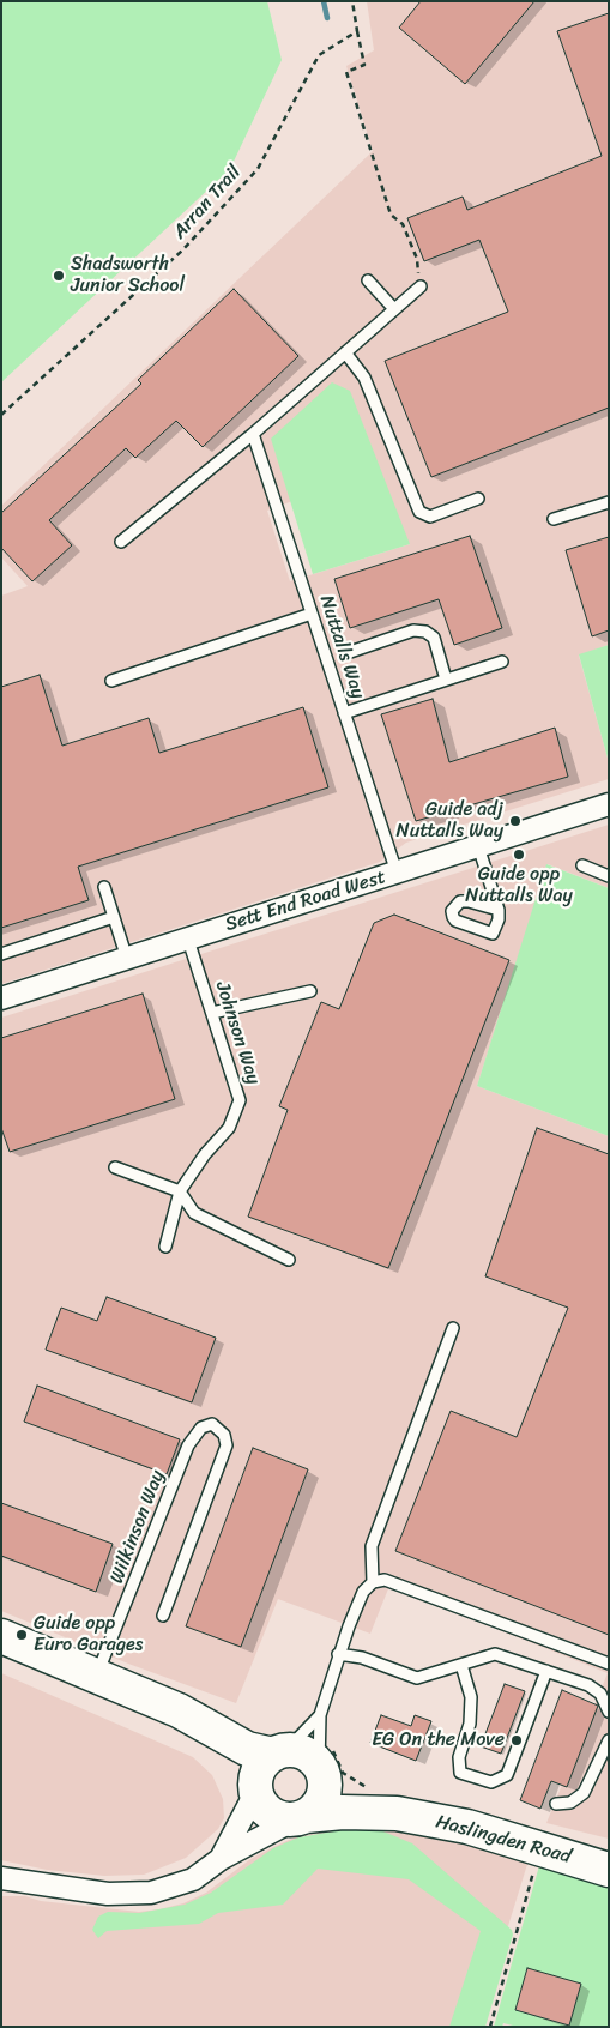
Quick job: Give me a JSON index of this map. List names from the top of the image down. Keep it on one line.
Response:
{"streets":{"highway":["Haslingden Road"],"street":["Sett End Road West"],"lane":["Nuttalls Way","Johnson Way","Wilkinson Way"],"path":["Arran Trail"]},"crossings":[["Nuttalls Way","Sett End Road West"],["Sett End Road West","Johnson Way"]],"places":["Shadsworth Junior School","Guide adj Nuttalls Way","Guide opp Nuttalls Way","Guide opp Euro Garages","EG On the Move"]}
